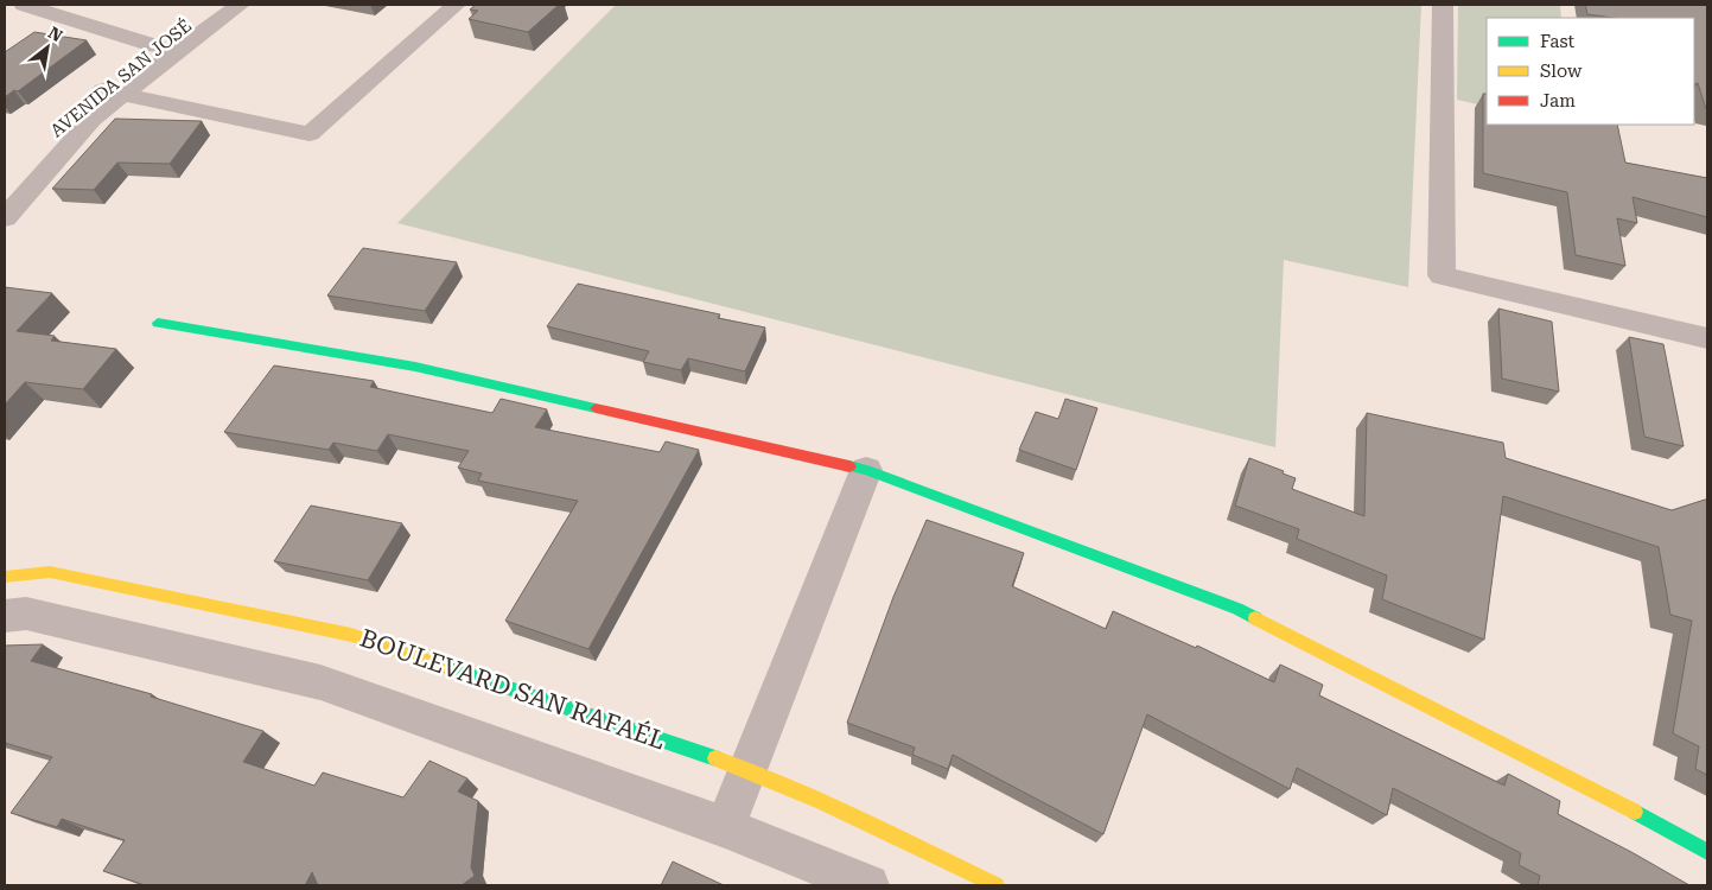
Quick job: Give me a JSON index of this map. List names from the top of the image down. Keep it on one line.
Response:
{"streets":{"street":["AVENIDA SAN JOSÉ","BOULEVARD SAN RAFAÉL"]},"legend":["Fast","Slow","Jam"],"north":"top right"}
